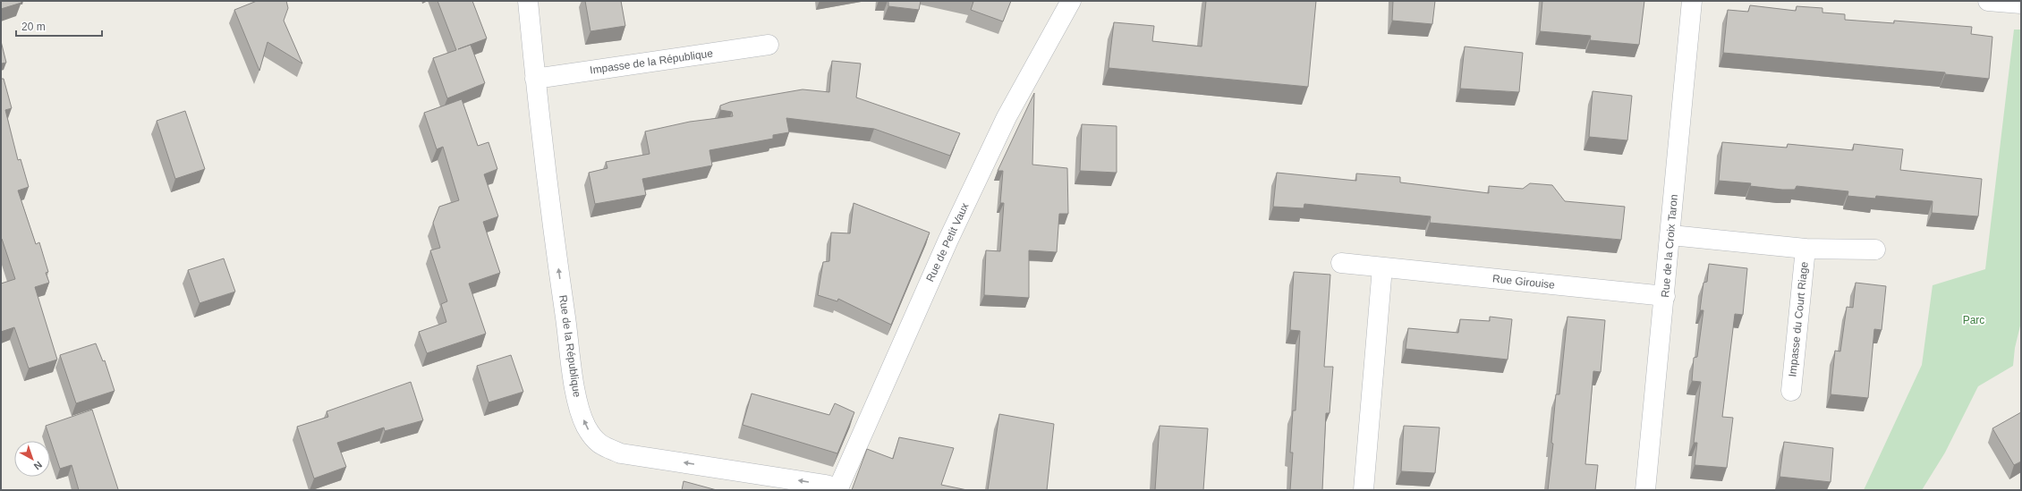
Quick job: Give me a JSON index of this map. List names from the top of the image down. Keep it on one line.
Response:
{"streets":{"street":["Impasse de la République","Rue de Petit Vaux","Rue de la Croix Taron","Rue Girouise","Impasse du Court Riage","Rue de la République"]},"crossings":[["Impasse de la République","Rue de la République"],["Rue de Petit Vaux","Rue de la République"],["Rue de la Croix Taron","Rue Girouise"],["Rue de la Croix Taron","Impasse du Court Riage"]],"one_way":["Rue de la République"],"parks":["Parc"],"scale_bar":"20 m","north":"bottom right"}
